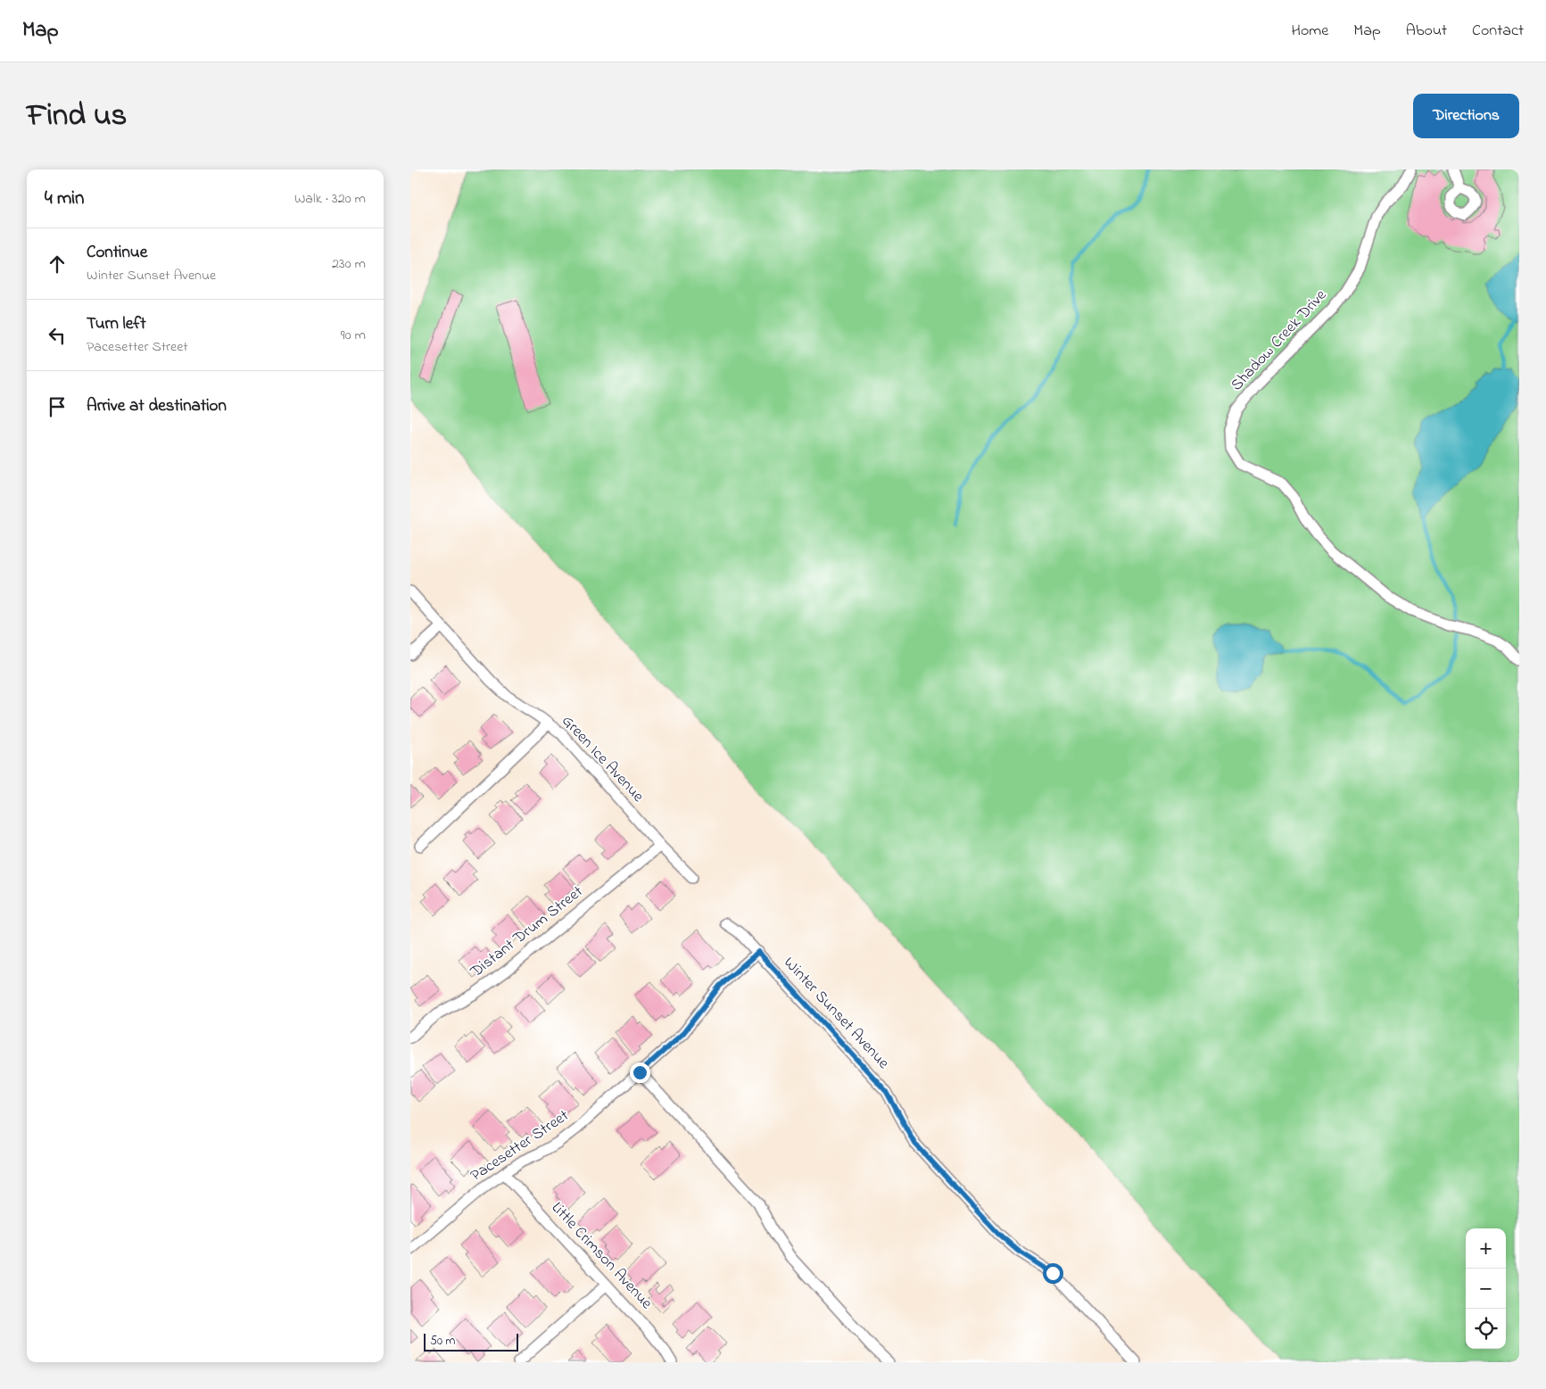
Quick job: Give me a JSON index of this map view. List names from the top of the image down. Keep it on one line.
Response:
{"streets":{"street":["Shadow Creek Drive","Green Ice Avenue","Distant Drum Street","Winter Sunset Avenue","Pacesetter Street","Little Crimson Avenue"]},"crossings":[["Green Ice Avenue","Distant Drum Street"],["Winter Sunset Avenue","Pacesetter Street"],["Pacesetter Street","Little Crimson Avenue"]],"scale_bar":"50 m","page":{"header":"Map","nav":["Home","Map","About","Contact"],"title":"Find us","buttons":"Directions","heading":["4 min","Walk · 320 m"],"list":[["Continue","Winter Sunset Avenue","230 m"],["Turn left","Pacesetter Street","90 m"],"Arrive at destination"],"map_buttons":["+","−"],"scale":"50 m"}}
